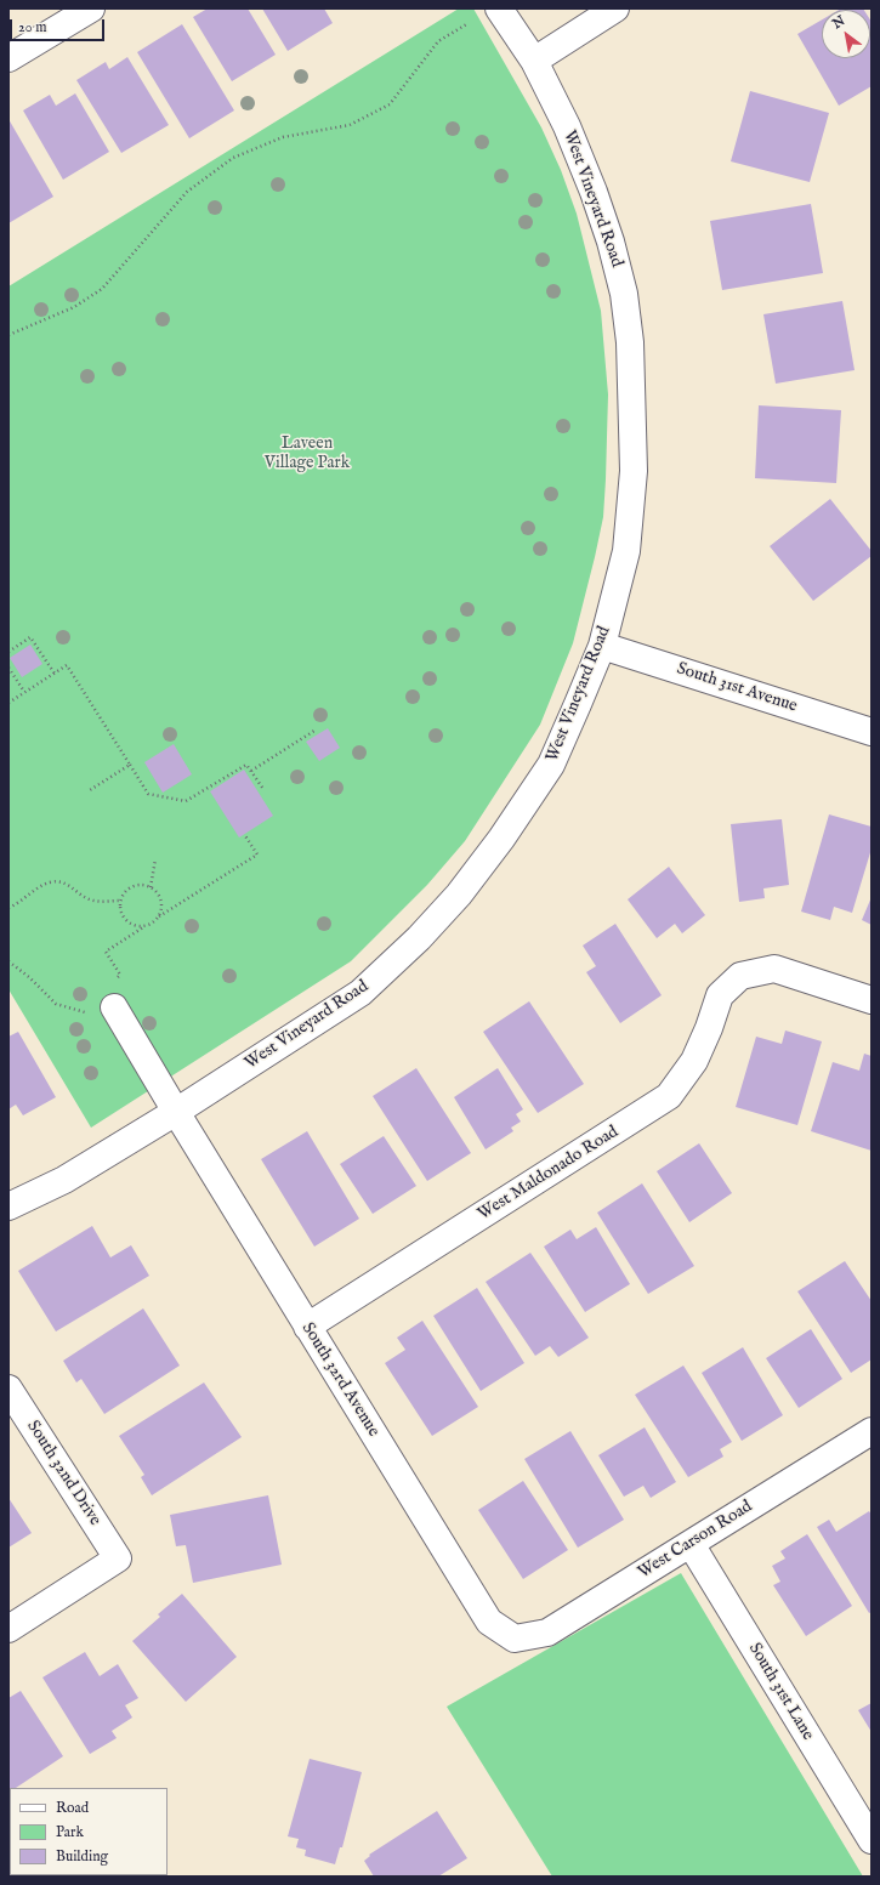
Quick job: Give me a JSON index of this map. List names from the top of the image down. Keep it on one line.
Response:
{"streets":{"street":["West Vineyard Road","South 31st Avenue","West Maldonado Road","South 32rd Avenue","South 32nd Drive","West Carson Road","South 31st Lane"]},"crossings":[["West Vineyard Road","South 31st Avenue"],["West Vineyard Road","South 32rd Avenue"],["West Maldonado Road","South 32rd Avenue"],["South 32rd Avenue","West Carson Road"],["West Carson Road","South 31st Lane"]],"parks":["Laveen Village Park"],"legend":["Road","Park","Building"],"scale_bar":"20 m","north":"top left"}
